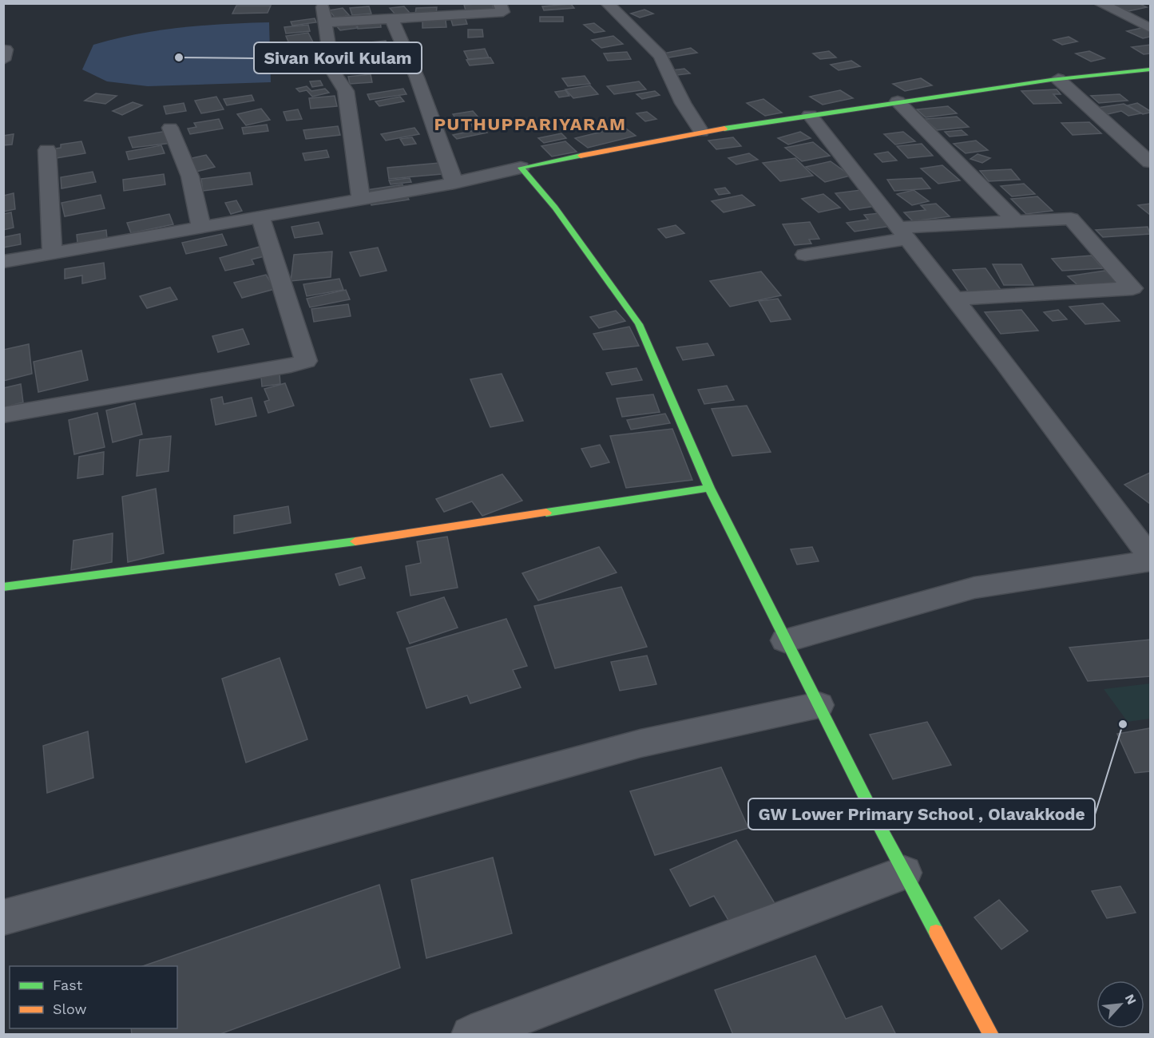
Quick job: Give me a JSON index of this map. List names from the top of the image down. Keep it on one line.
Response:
{"districts":["PUTHUPPARIYARAM"],"places":["Sivan Kovil Kulam","GW Lower Primary School , Olavakkode"],"legend":["Fast","Slow"],"north":"top right"}
